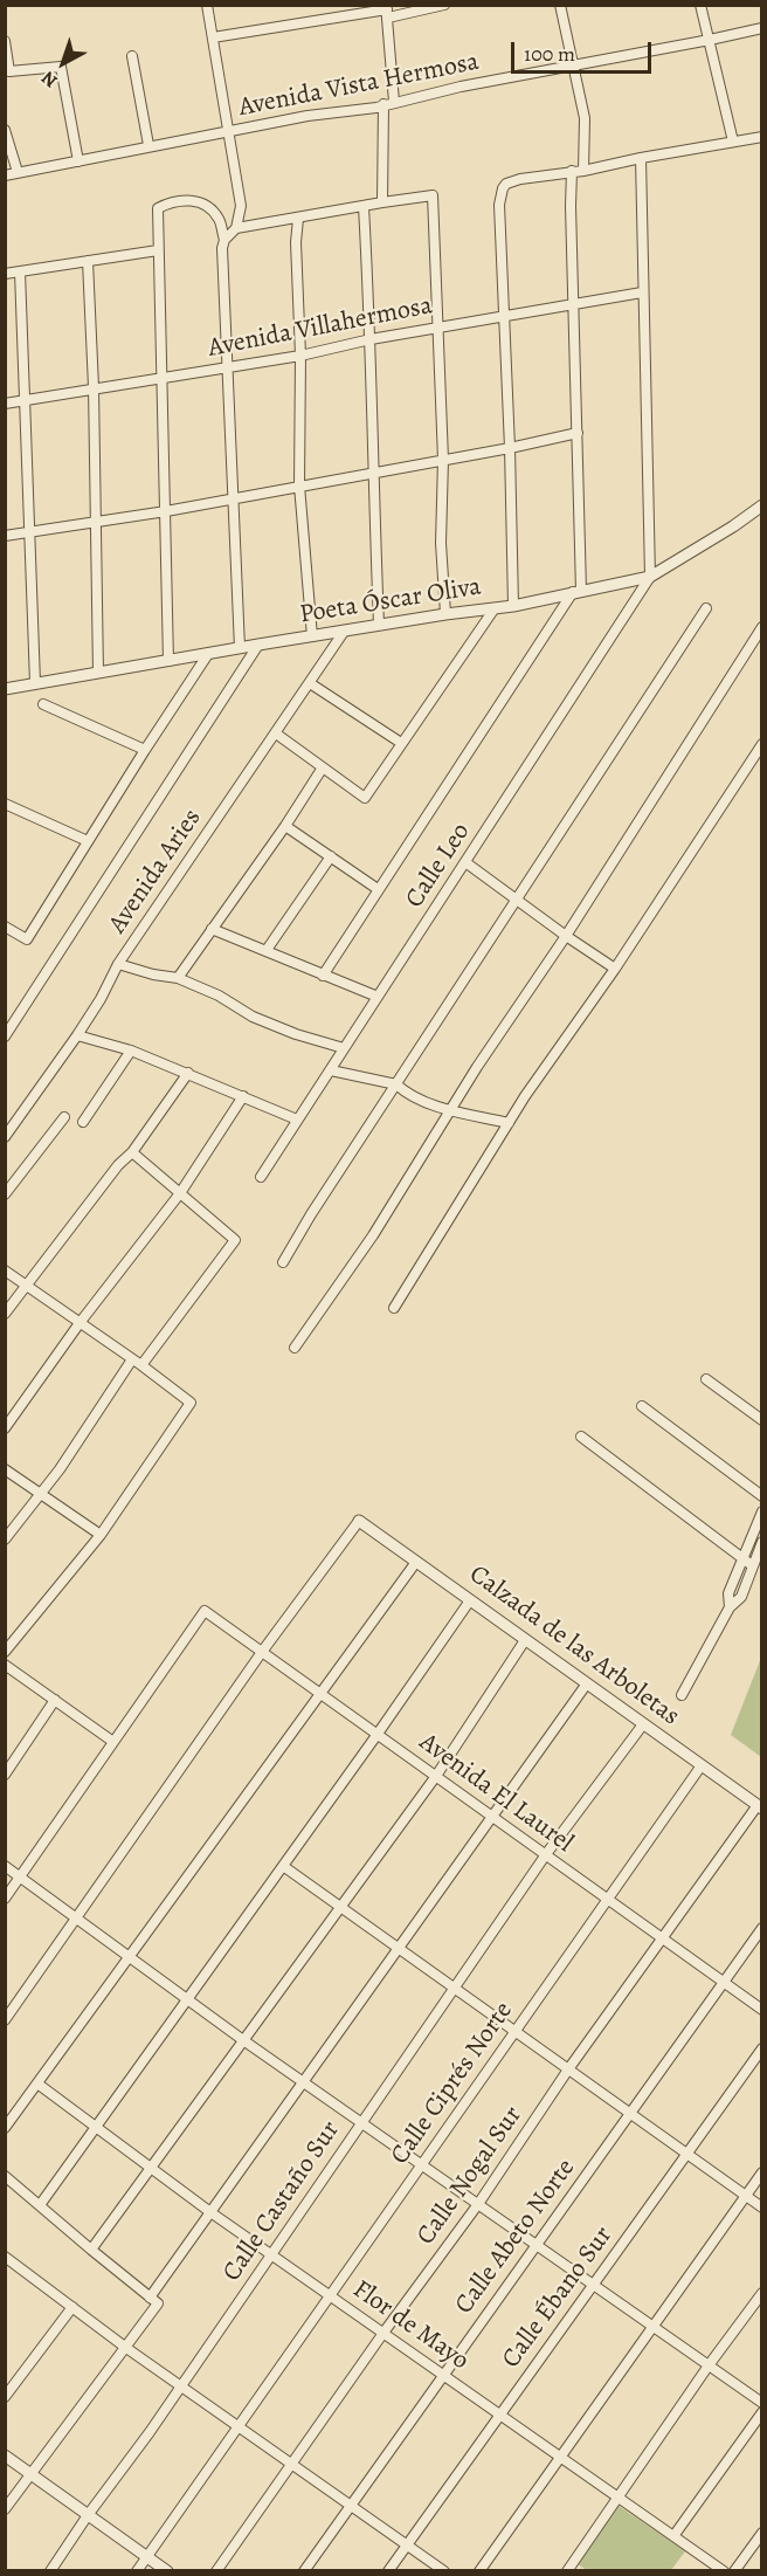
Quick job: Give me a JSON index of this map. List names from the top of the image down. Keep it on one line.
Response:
{"streets":{"street":["Avenida Vista Hermosa","Avenida Villahermosa","Poeta Óscar Oliva","Calle Leo","Avenida Aries","Calzada de las Arboletas","Avenida El Laurel","Calle Ciprés Norte","Calle Nogal Sur","Calle Castaño Sur","Calle Abeto Norte","Calle Ébano Sur","Flor de Mayo"]},"crossings":[["Poeta Óscar Oliva","Calle Leo"],["Poeta Óscar Oliva","Avenida Aries"],["Calzada de las Arboletas","Calle Ciprés Norte"],["Calzada de las Arboletas","Calle Nogal Sur"],["Calzada de las Arboletas","Calle Castaño Sur"],["Avenida El Laurel","Calle Ciprés Norte"],["Avenida El Laurel","Calle Nogal Sur"],["Avenida El Laurel","Calle Castaño Sur"],["Avenida El Laurel","Calle Abeto Norte"],["Calle Ciprés Norte","Flor de Mayo"],["Calle Nogal Sur","Flor de Mayo"],["Calle Castaño Sur","Flor de Mayo"],["Calle Abeto Norte","Flor de Mayo"],["Calle Ébano Sur","Flor de Mayo"]],"scale_bar":"100 m","north":"bottom left"}
